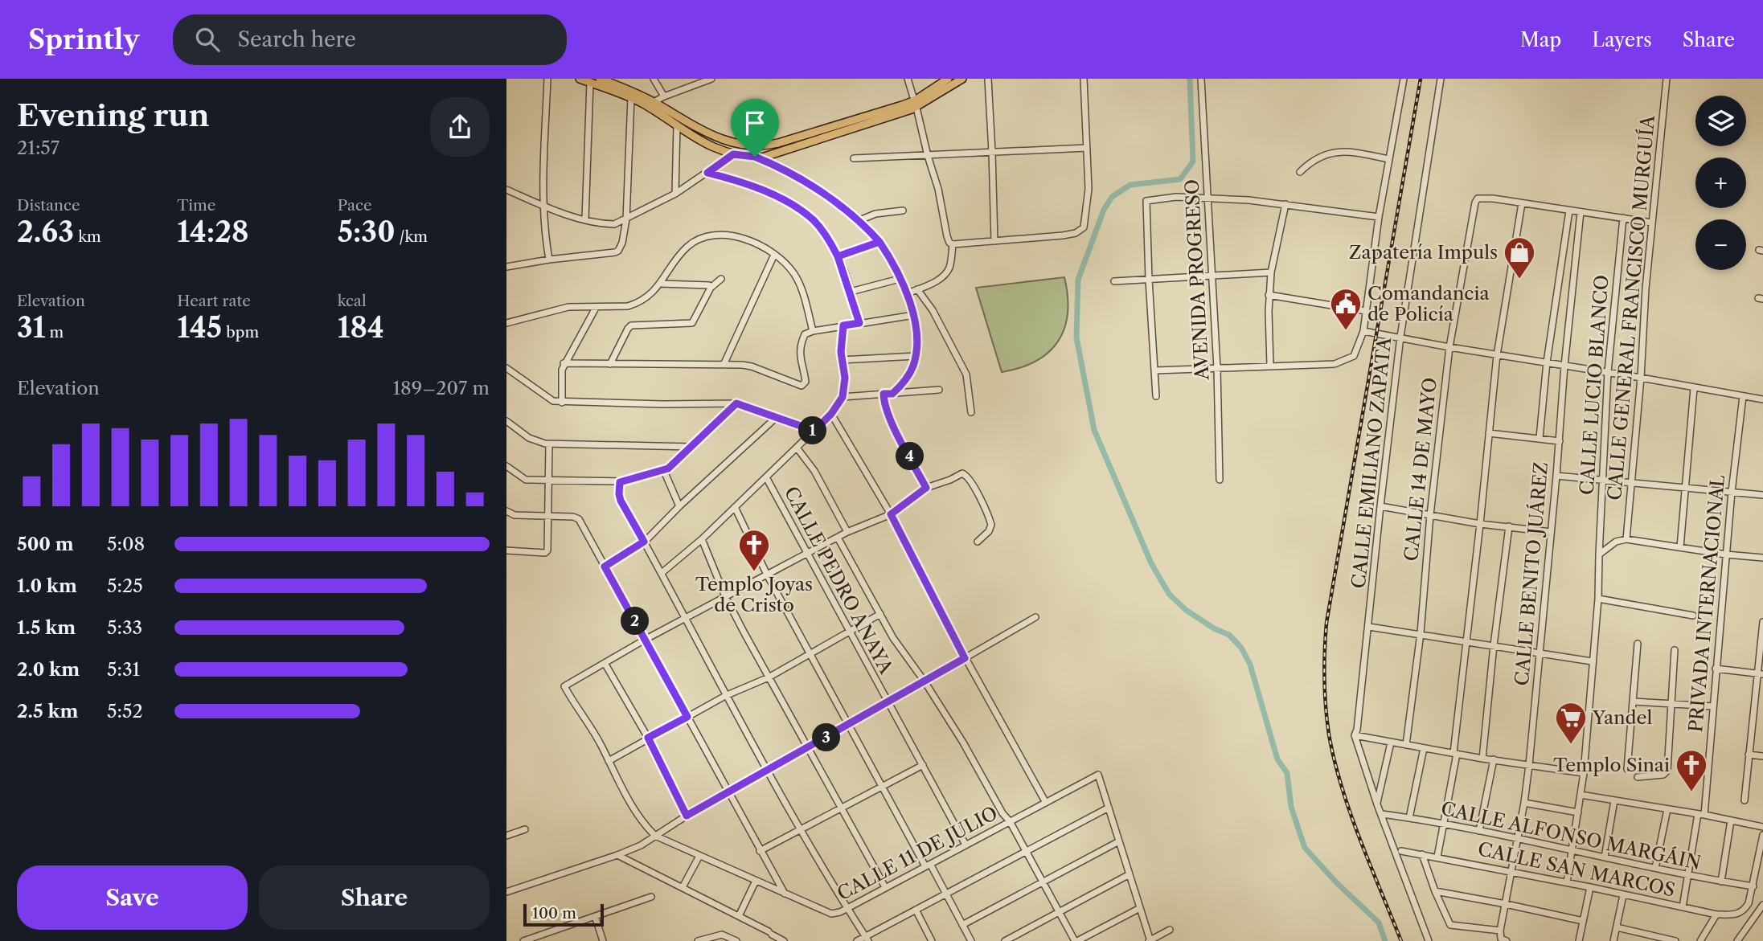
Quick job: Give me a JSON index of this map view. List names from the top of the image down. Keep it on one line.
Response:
{"streets":{"street":["AVENIDA PROGRESO","CALLE GENERAL FRANCISCO MURGUÍA","CALLE LUCIO BLANCO","CALLE EMILIANO ZAPATA","CALLE 14 DE MAYO","CALLE BENITO JUÁREZ","CALLE PEDRO ANAYA","PRIVADA INTERNACIONAL","CALLE ALFONSO MARGÁIN","CALLE 11 DE JULIO","CALLE SAN MARCOS"]},"crossings":[["CALLE LUCIO BLANCO","CALLE ALFONSO MARGÁIN"],["CALLE LUCIO BLANCO","CALLE SAN MARCOS"],["CALLE EMILIANO ZAPATA","CALLE ALFONSO MARGÁIN"],["CALLE BENITO JUÁREZ","CALLE ALFONSO MARGÁIN"],["CALLE BENITO JUÁREZ","CALLE SAN MARCOS"],["CALLE PEDRO ANAYA","CALLE 11 DE JULIO"],["PRIVADA INTERNACIONAL","CALLE ALFONSO MARGÁIN"],["PRIVADA INTERNACIONAL","CALLE SAN MARCOS"],["CALLE ALFONSO MARGÁIN","CALLE SAN MARCOS"]],"places":{"shop":["Zapatería Impuls"],"public building":["Comandancia de Policía"],"church":["Templo Joyas de Cristo","Templo Sinai"],"supermarket":["Yandel"]},"scale_bar":"100 m","page":{"header":"Sprintly","search":"Search here","nav":["Map","Layers","Share"],"heading":["Evening run","21:57"],"map_buttons":["+","−"],"stats":[["Distance","2.63 km"],["Time","14:28"],["Pace","5:30 /km"],["Elevation","31 m"],["Heart rate","145 bpm"],["kcal","184"]],"chart":["Elevation","189–207 m"],"pins":["1","4","2","3"],"list":[{"name":"500 m","note":"5:08"},{"name":"1.0 km","note":"5:25"},{"name":"1.5 km","note":"5:33"},{"name":"2.0 km","note":"5:31"},{"name":"2.5 km","note":"5:52"}],"buttons":["Save","Share"],"scale":"100 m"}}
